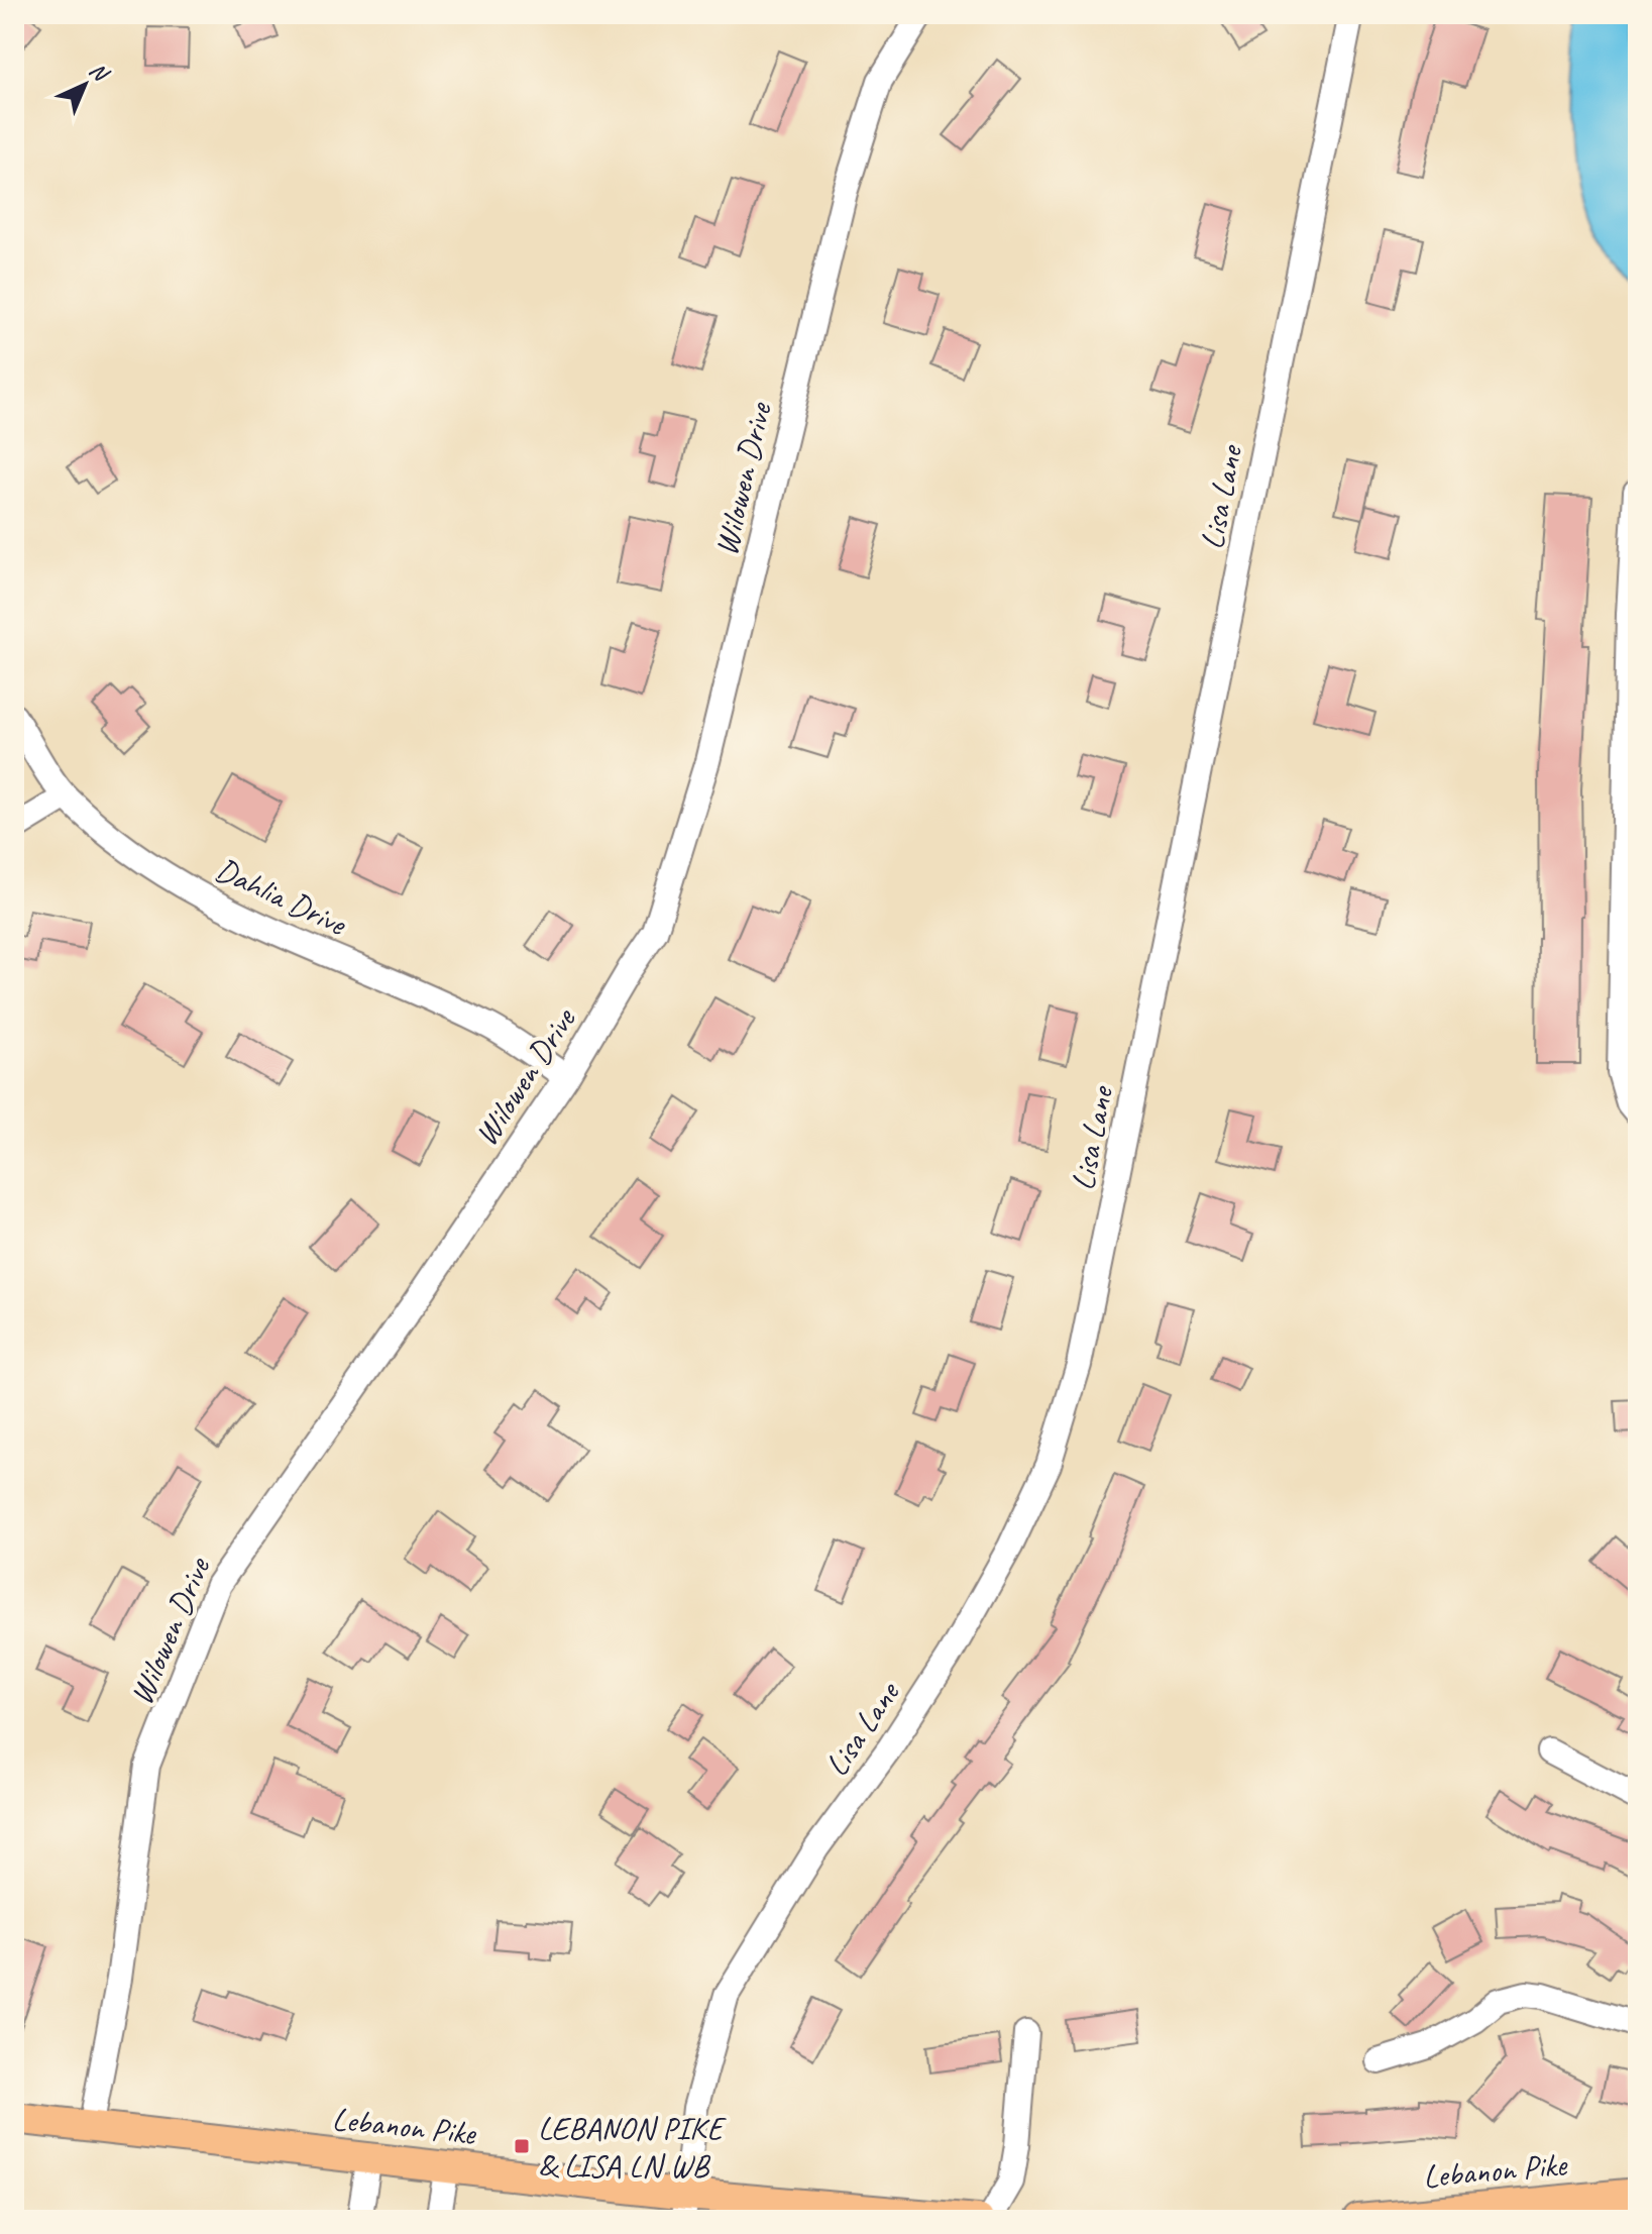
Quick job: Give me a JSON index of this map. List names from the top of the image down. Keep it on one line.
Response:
{"streets":{"main road":["Lebanon Pike"],"street":["Wilowen Drive","Lisa Lane","Dahlia Drive"]},"crossings":[["Wilowen Drive","Dahlia Drive"],["Wilowen Drive","Lebanon Pike"],["Lisa Lane","Lebanon Pike"]],"places":{"transit":["LEBANON PIKE & LISA LN WB"]},"north":"top right"}
